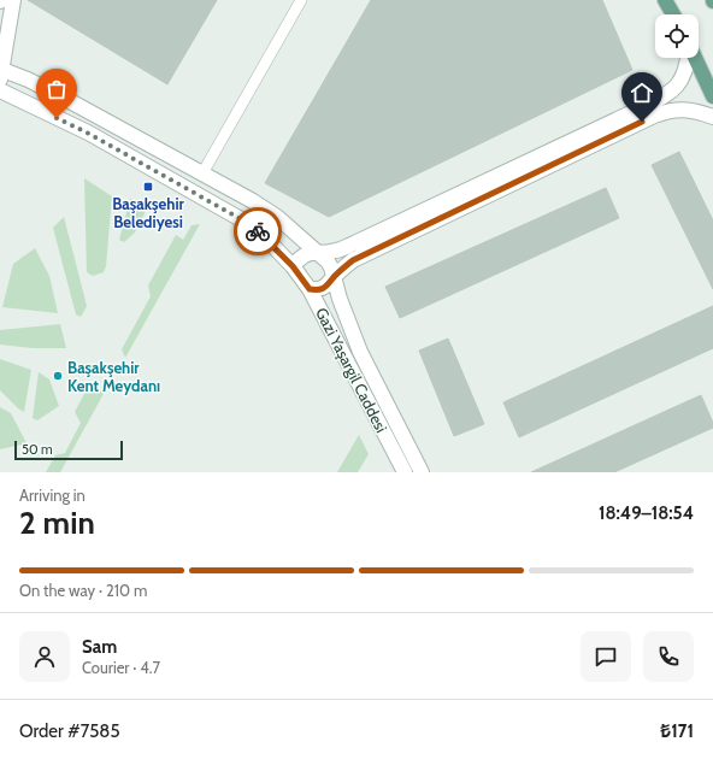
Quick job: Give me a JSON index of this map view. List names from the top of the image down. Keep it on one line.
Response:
{"streets":{"street":["Gazi Yaşargil Caddesi"]},"places":{"transit":["Başakşehir Belediyesi"],"other":["Başakşehir Kent Meydanı"]},"scale_bar":"50 m","page":{"scale":"50 m","heading":["2 min","Arriving in","18:49–18:54"],"panel":["Sam","Courier · 4.7","Order #7585","₺171"],"bar":"On the way · 210 m"}}
